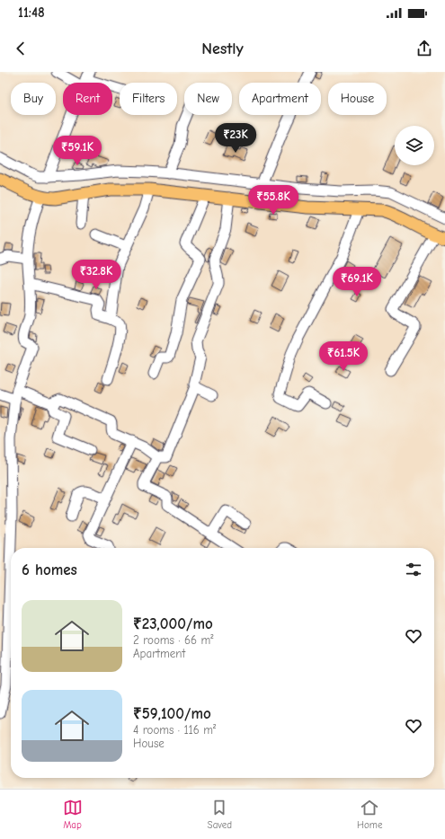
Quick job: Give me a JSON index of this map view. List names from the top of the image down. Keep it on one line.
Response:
{"page":{"status":"11:48","header":"Nestly","chip":["Buy","Rent","Filters","New","Apartment","House"],"price":["₹23K","₹59.1K","₹55.8K","₹32.8K","₹69.1K","₹61.5K"],"heading":"6 homes","list":[{"name":"₹23,000/mo","note":"2 rooms · 66 m² · Apartment"},{"name":"₹59,100/mo","note":"4 rooms · 116 m² · House"}],"tabs":["Map","Saved","Home"]}}
